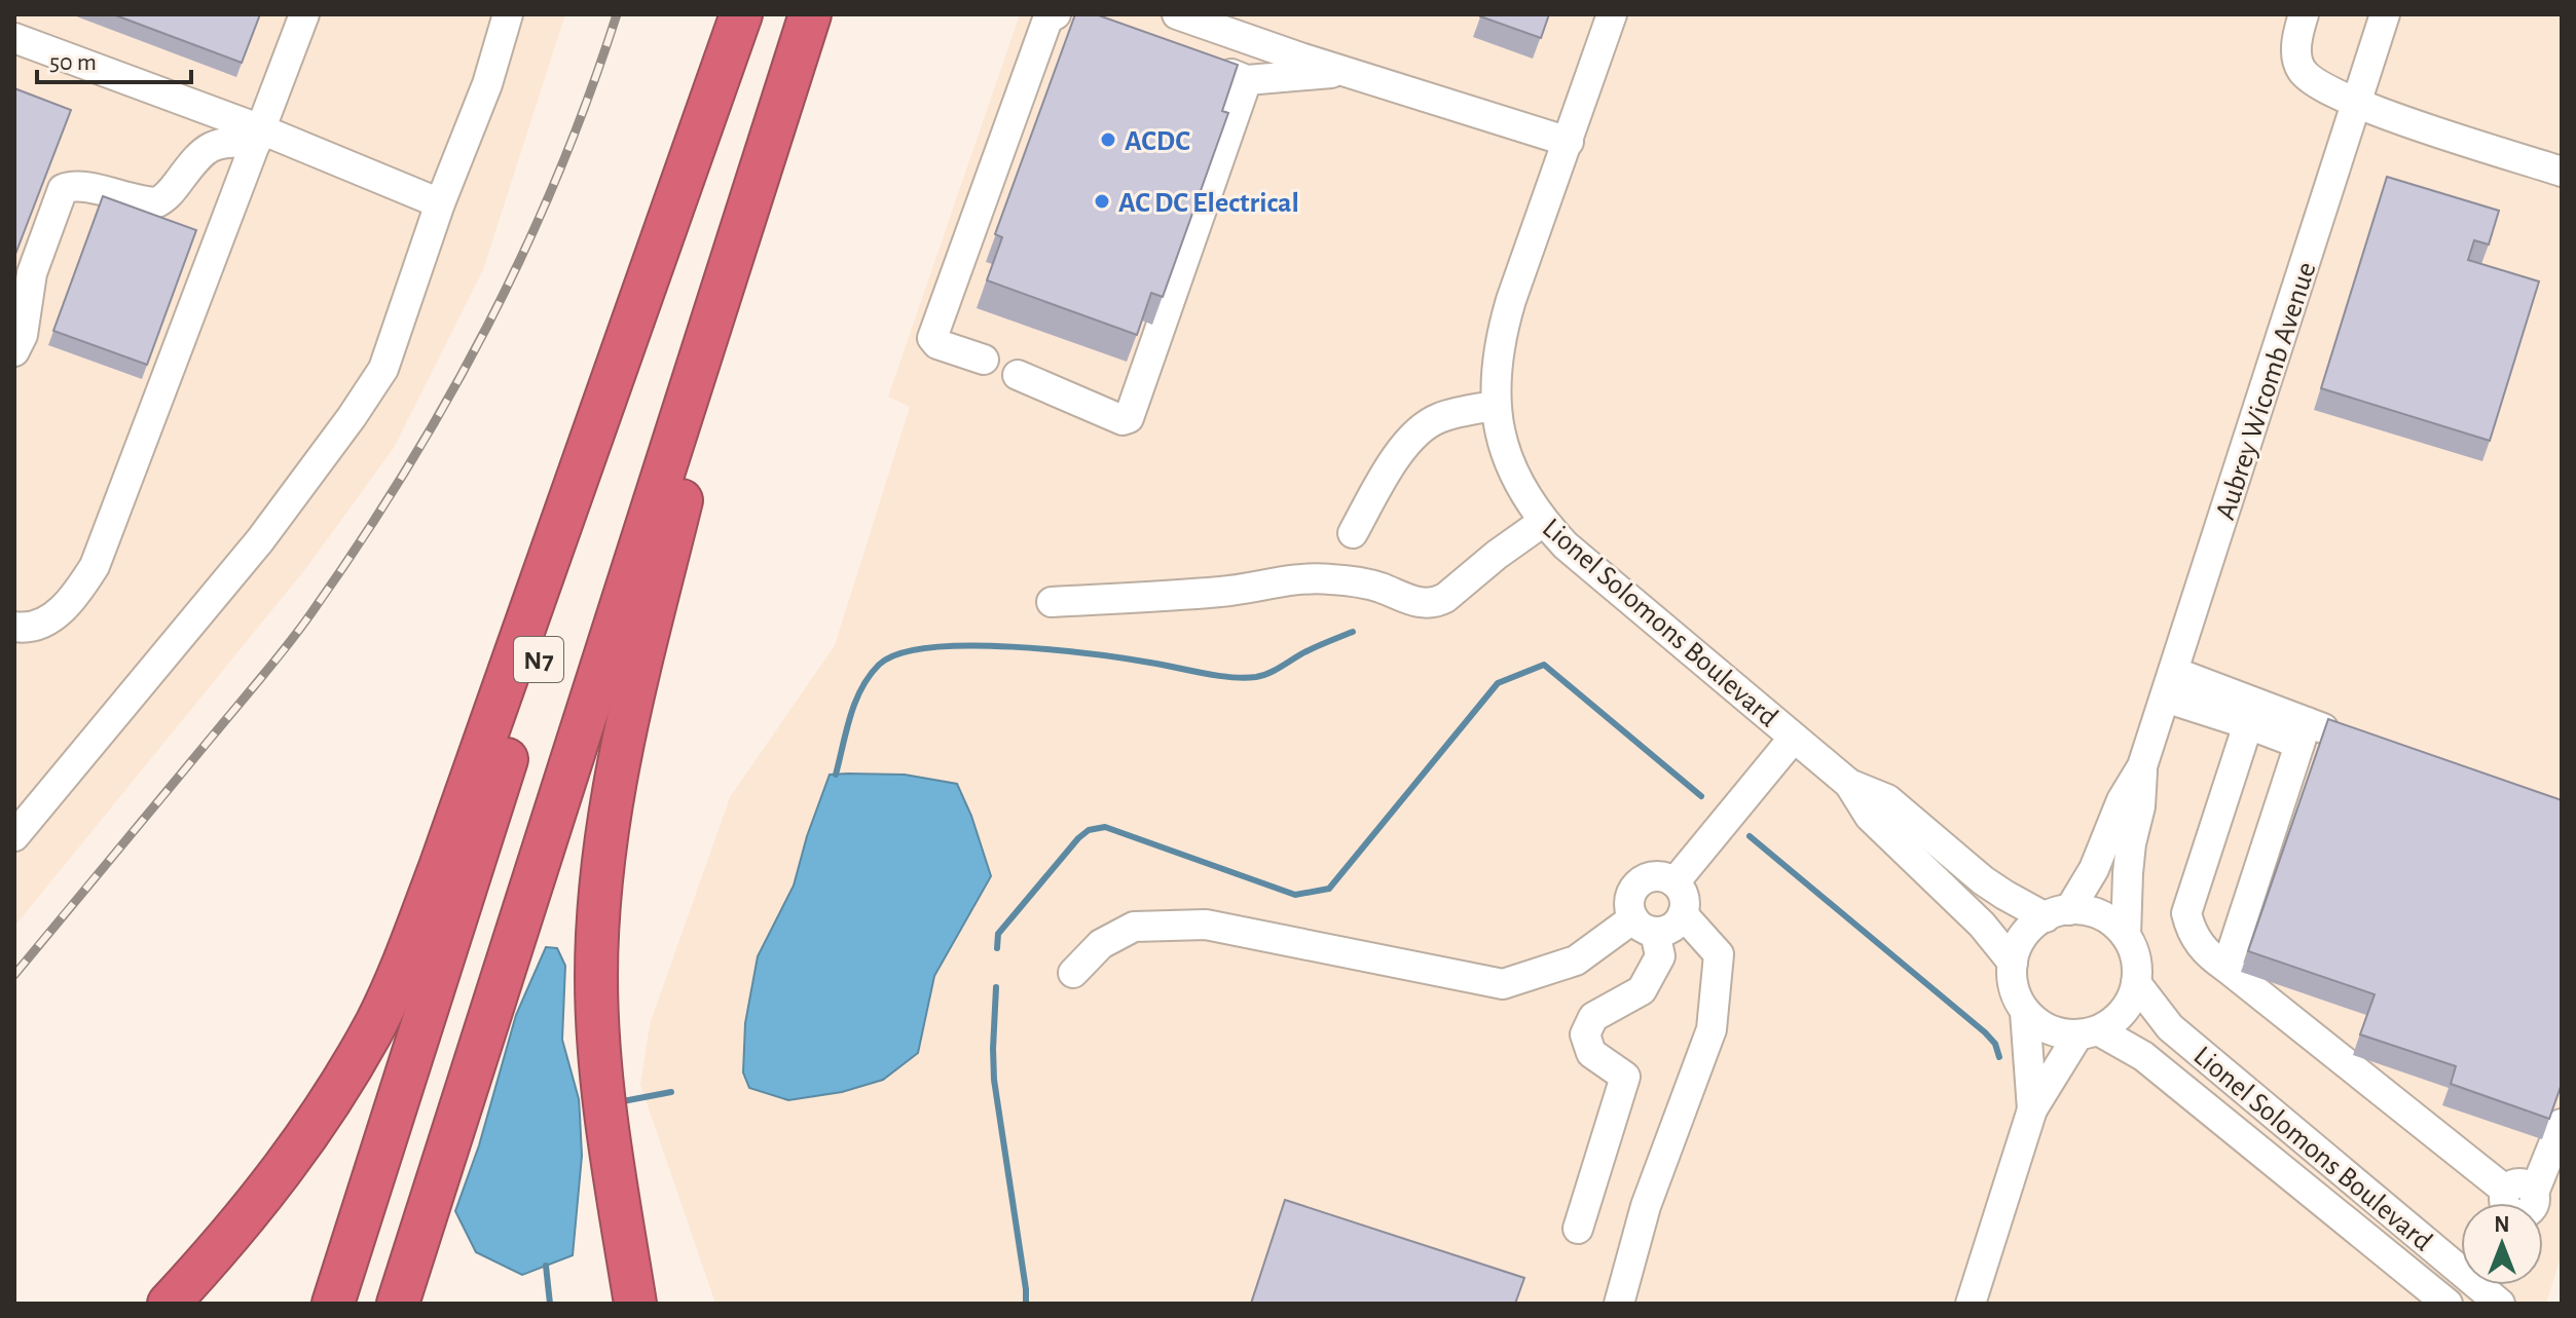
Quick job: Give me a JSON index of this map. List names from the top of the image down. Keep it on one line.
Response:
{"streets":{"highway":["N7"],"street":["Aubrey Wicomb Avenue","Lionel Solomons Boulevard"]},"crossings":[["Aubrey Wicomb Avenue","Lionel Solomons Boulevard"]],"places":["ACDC","AC DC Electrical"],"scale_bar":"50 m","north":"top"}
